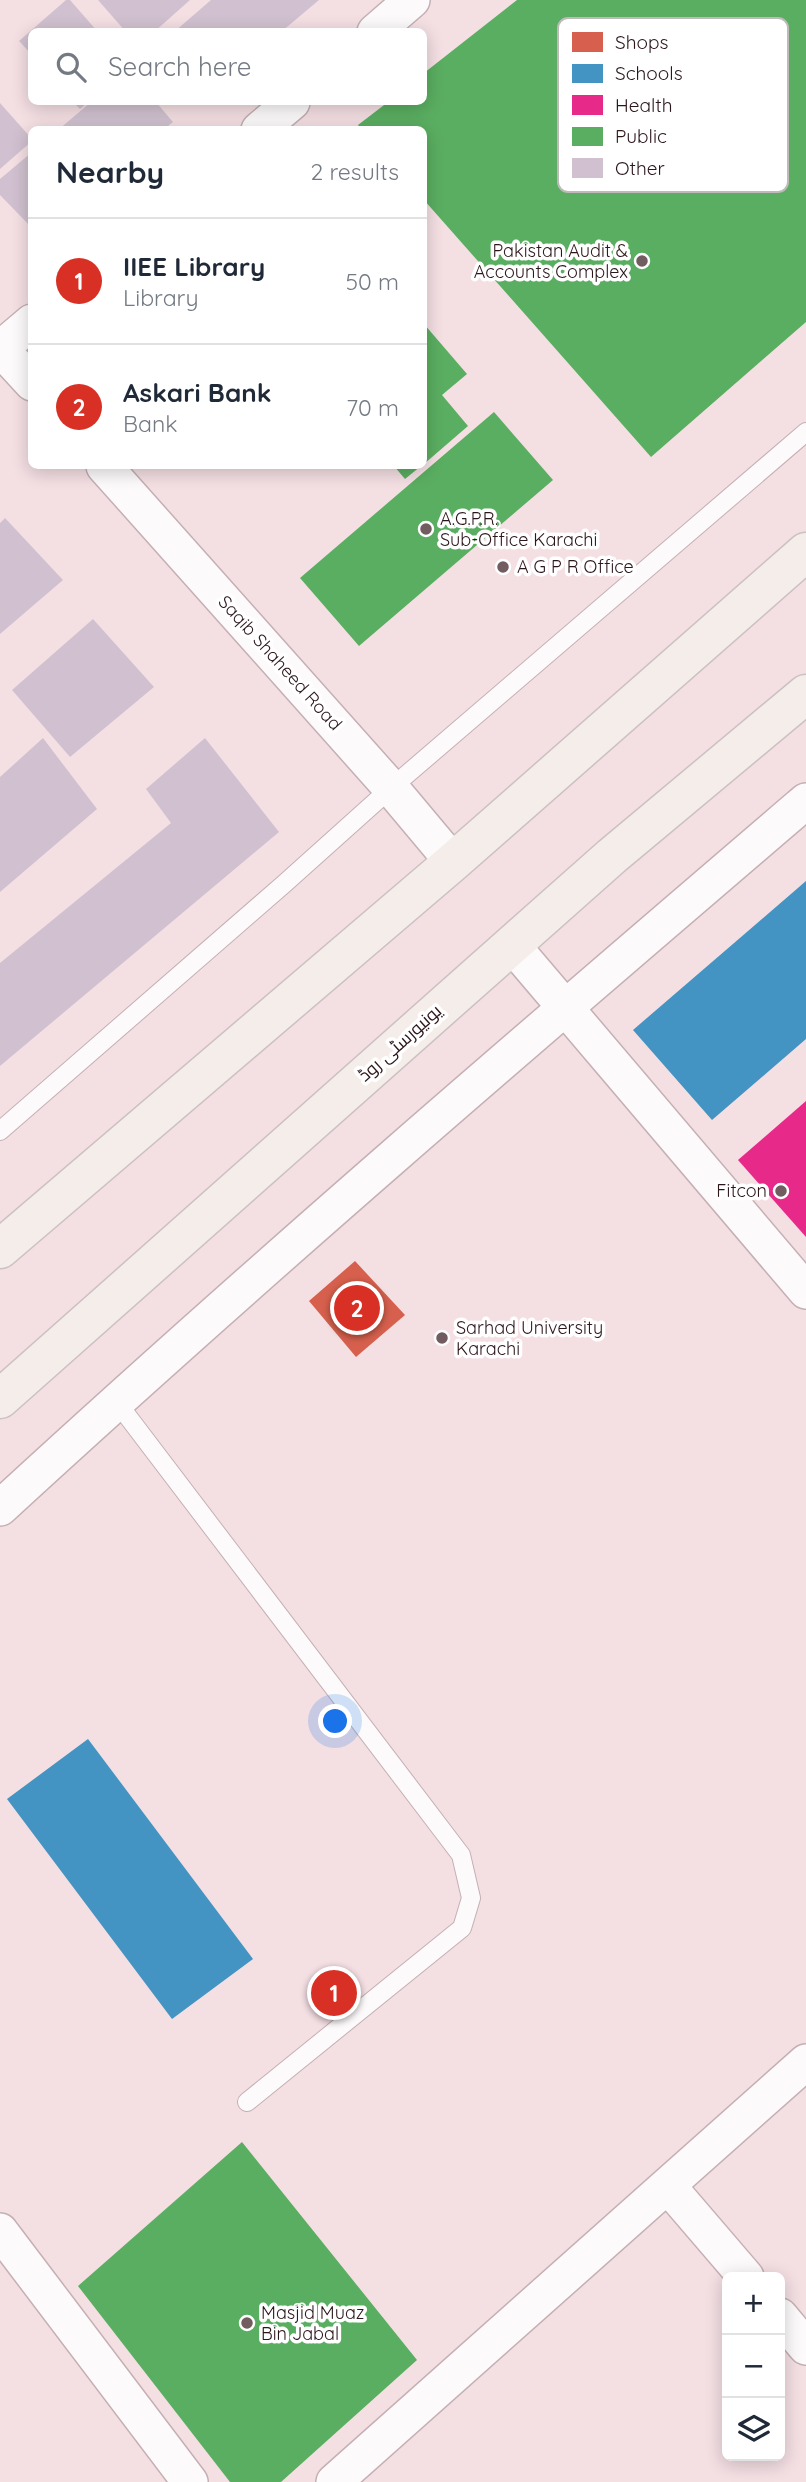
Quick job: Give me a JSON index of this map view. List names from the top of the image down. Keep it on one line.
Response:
{"streets":{"main road":["یونیورسٹی روڈ"],"street":["Saqib Shaheed Road"]},"places":["Pakistan Audit & Accounts Complex","A.G.P.R. Sub-Office Karachi","A G P R Office","Fitcon","Sarhad University Karachi","Masjid Muaz Bin Jabal"],"legend":["Shops","Schools","Health","Public","Other"],"page":{"search":"Search here","heading":["Nearby","2 results"],"list":[{"mark":"1","name":"IIEE Library","note":"Library","value":"50 m"},{"mark":"2","name":"Askari Bank","note":"Bank","value":"70 m"}],"pins":["2","1"],"map_buttons":["+","−"]}}
